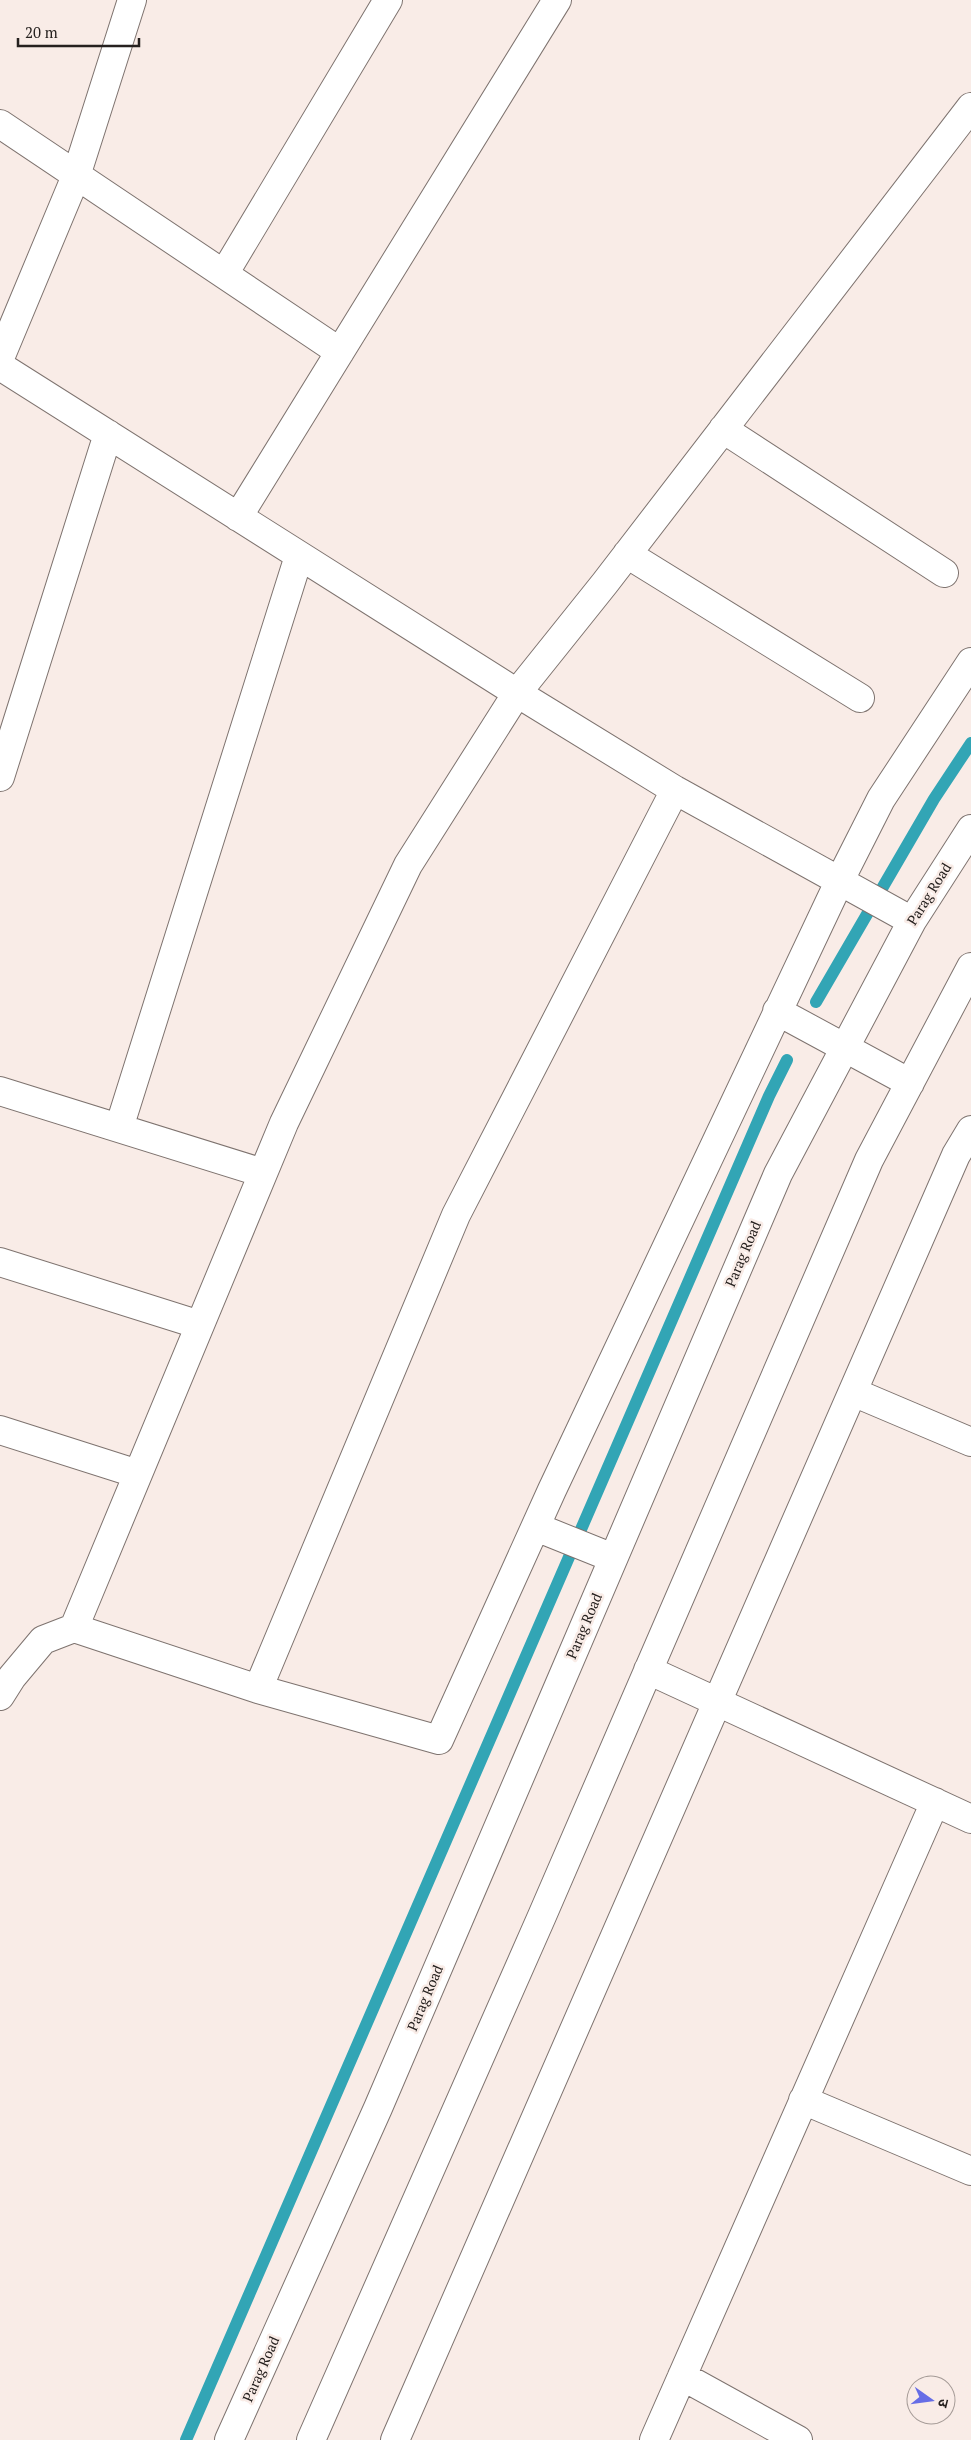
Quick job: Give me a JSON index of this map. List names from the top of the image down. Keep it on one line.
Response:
{"streets":{"street":["Parag Road"]},"scale_bar":"20 m","north":"right"}
